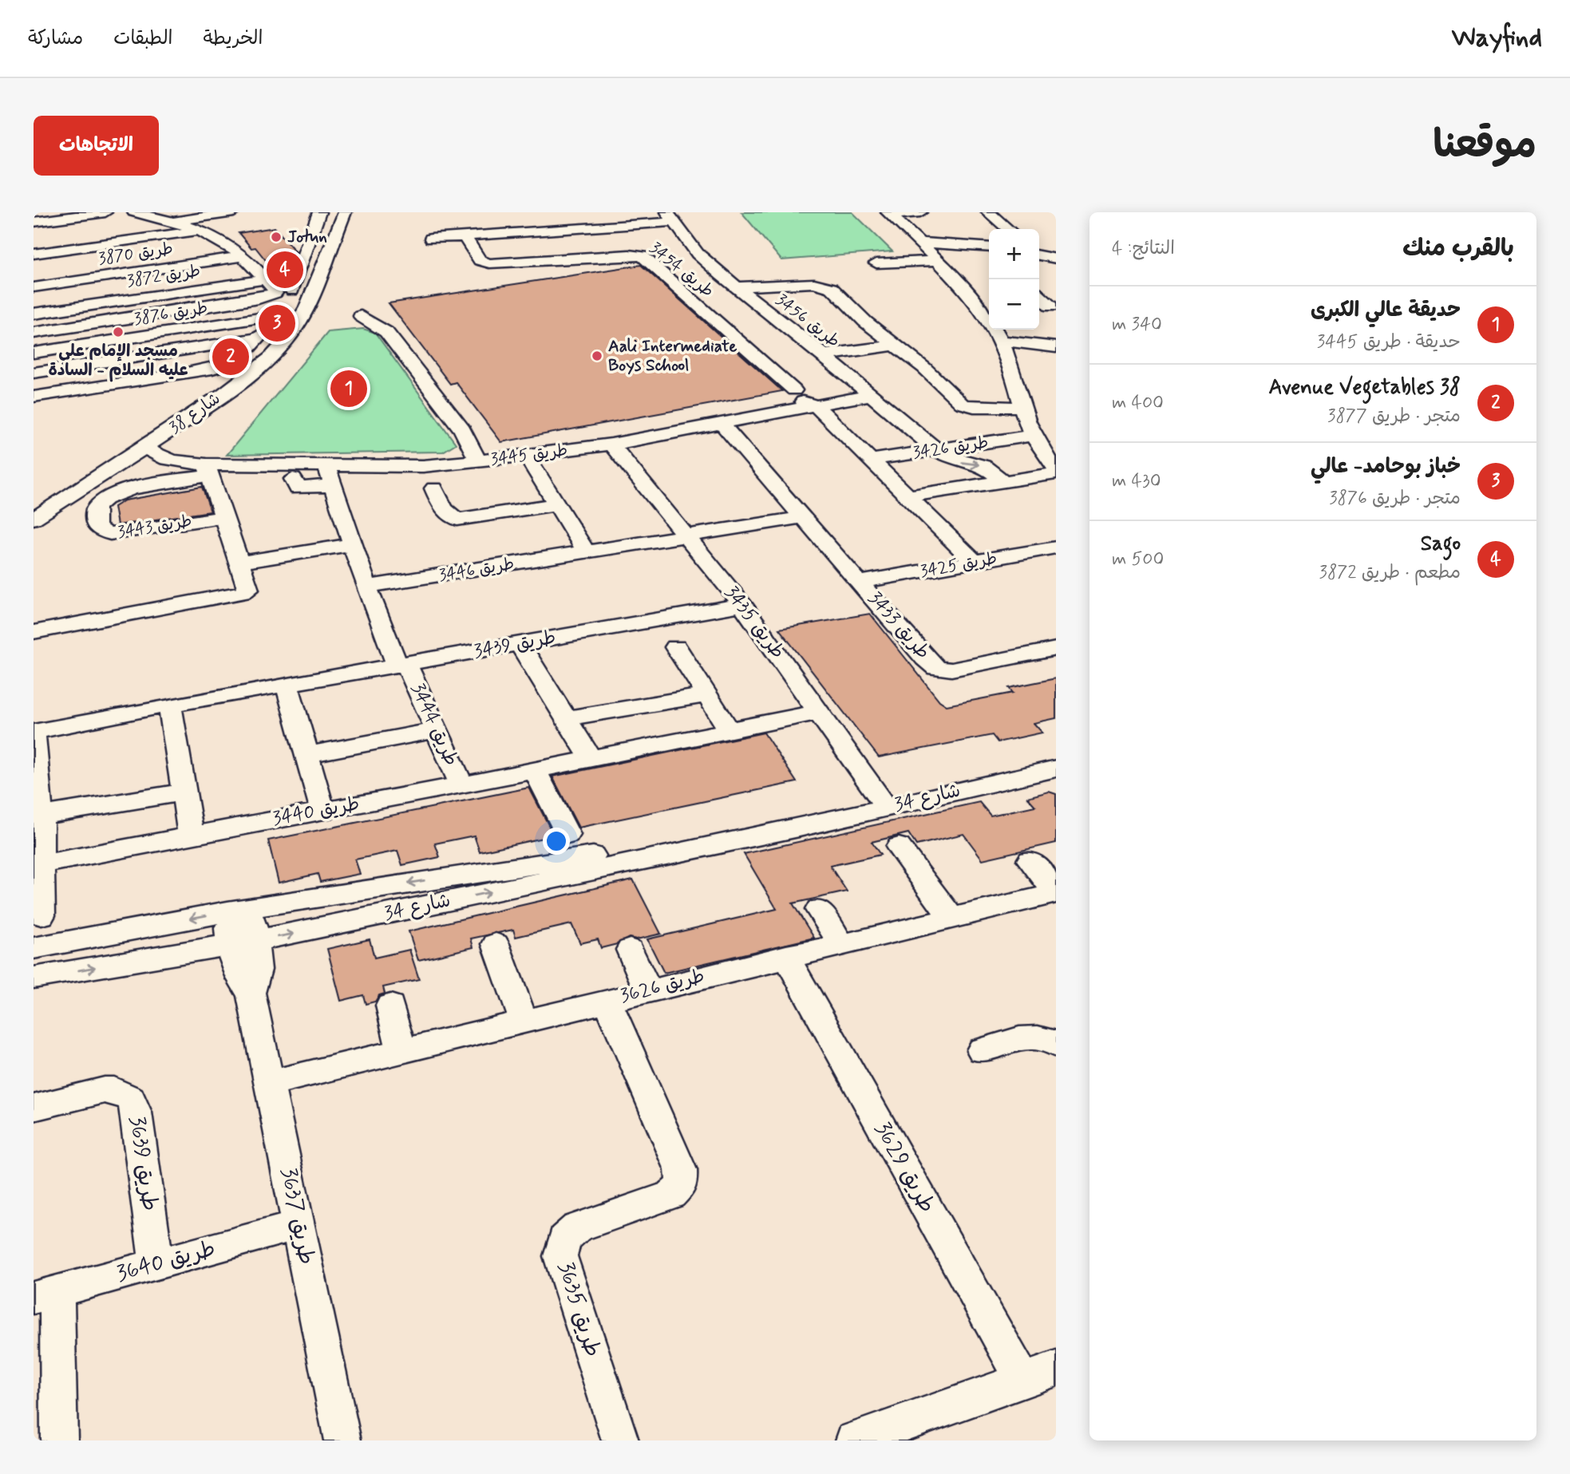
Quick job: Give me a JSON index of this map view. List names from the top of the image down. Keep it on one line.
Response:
{"streets":{"street":["طريق 3870","طريق 3454","طريق 3872","طريق 3876","طريق 3456","شارع 38","طريق 3426","طريق 3445","طريق 3443","طريق 3425","طريق 3446","طريق 3435","طريق 3433","طريق 3439","طريق 3444","شارع 34","طريق 3440","طريق 3626","طريق 3639","طريق 3629","طريق 3637","طريق 3640","طريق 3635"]},"crossings":[["طريق 3872","شارع 38"],["طريق 3456","طريق 3426"],["طريق 3456","طريق 3445"],["شارع 38","طريق 3445"],["طريق 3426","طريق 3445"],["طريق 3426","طريق 3425"],["طريق 3445","طريق 3443"],["طريق 3445","طريق 3435"],["طريق 3445","طريق 3433"],["طريق 3445","طريق 3444"],["طريق 3425","طريق 3433"],["طريق 3446","طريق 3435"],["طريق 3446","طريق 3444"],["طريق 3435","طريق 3439"],["طريق 3435","شارع 34"],["طريق 3435","طريق 3440"],["طريق 3439","طريق 3444"],["طريق 3444","طريق 3440"],["شارع 34","طريق 3637"],["طريق 3626","طريق 3629"],["طريق 3626","طريق 3637"],["طريق 3626","طريق 3635"],["طريق 3639","طريق 3640"],["طريق 3637","طريق 3640"]],"places":["Jotun","مسجد الإمام علي عليه السلام - السادة","Aali Intermediate Boys School"],"page":{"header":"Wayfind","nav":["الخريطة","الطبقات","مشاركة"],"title":"موقعنا","buttons":"الاتجاهات","heading":["بالقرب منك","النتائج: 4"],"map_buttons":["+","−"],"pins":["4","3","2","1"],"list":[{"mark":"1","name":"حديقة عالي الكبرى","note":"حديقة · طريق 3445","value":"340 m"},{"mark":"2","name":"38 Avenue Vegetables","note":"متجر · طريق 3877","value":"400 m"},{"mark":"3","name":"خباز بوحامد- عالي","note":"متجر · طريق 3876","value":"430 m"},{"mark":"4","name":"Sago","note":"مطعم · طريق 3872","value":"500 m"}]}}
